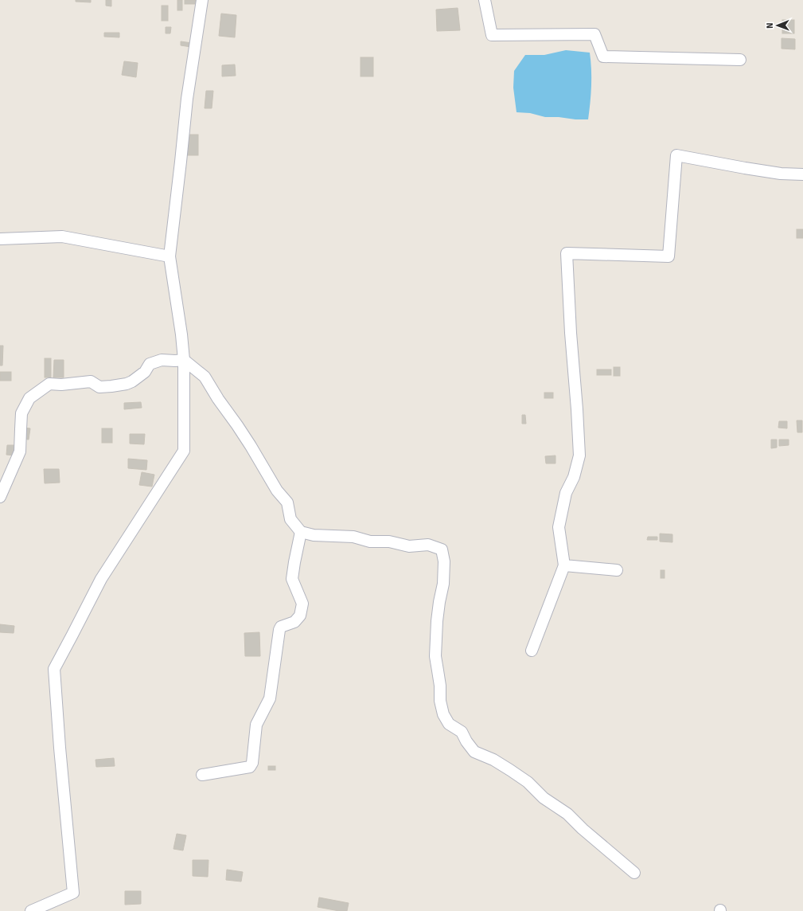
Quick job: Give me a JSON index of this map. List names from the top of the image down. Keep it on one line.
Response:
{"north":"left"}
